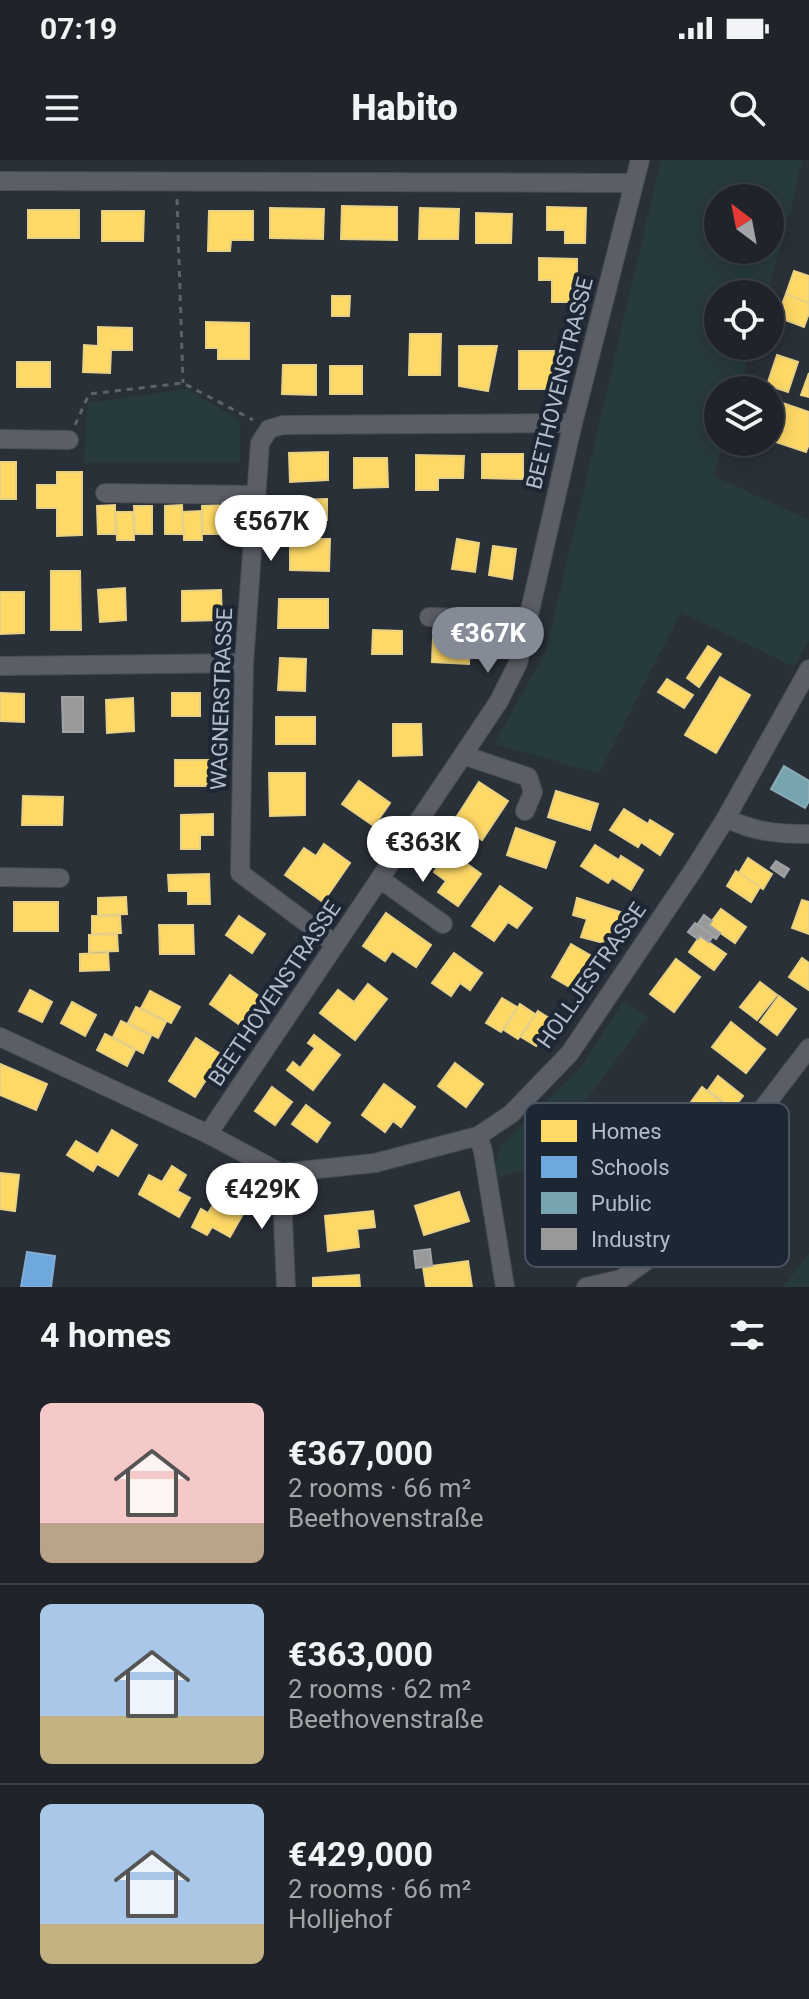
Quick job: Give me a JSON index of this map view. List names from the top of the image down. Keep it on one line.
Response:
{"streets":{"street":["BEETHOVENSTRASSE","WAGNERSTRASSE","HOLLJESTRASSE"]},"crossings":[["BEETHOVENSTRASSE","WAGNERSTRASSE"]],"legend":["Homes","Schools","Public","Industry"],"north":"top left","page":{"status":"07:19","header":"Habito","price":["€567K","€367K","€363K","€429K"],"heading":"4 homes","list":[{"name":"€367,000","note":"2 rooms · 66 m² · Beethovenstraße"},{"name":"€363,000","note":"2 rooms · 62 m² · Beethovenstraße"},{"name":"€429,000","note":"2 rooms · 66 m² · Holljehof"}]}}
